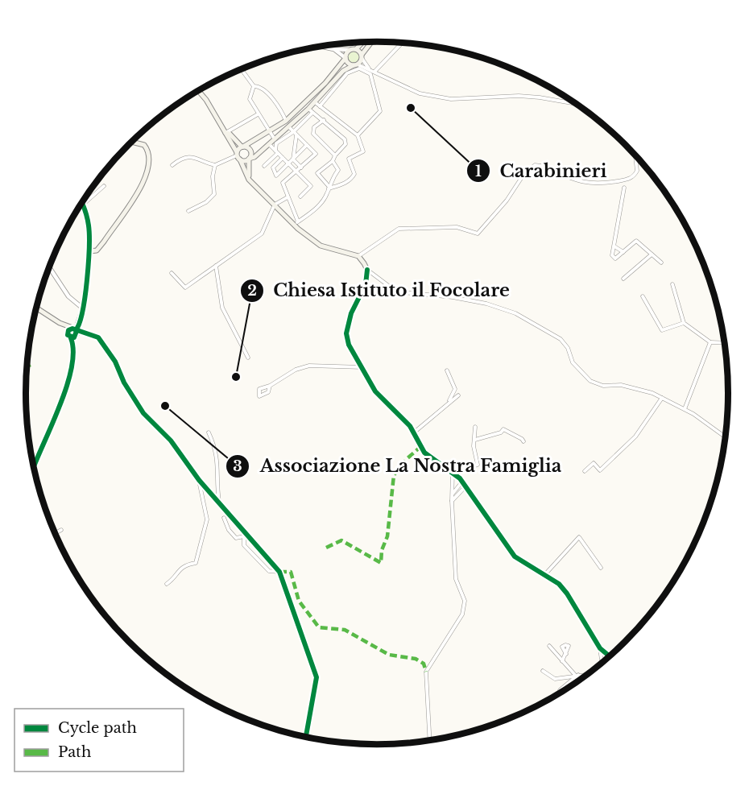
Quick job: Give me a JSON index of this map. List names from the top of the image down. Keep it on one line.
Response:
{"places":["Carabinieri","Chiesa Istituto il Focolare","Associazione La Nostra Famiglia"],"legend":["Cycle path","Path"]}
